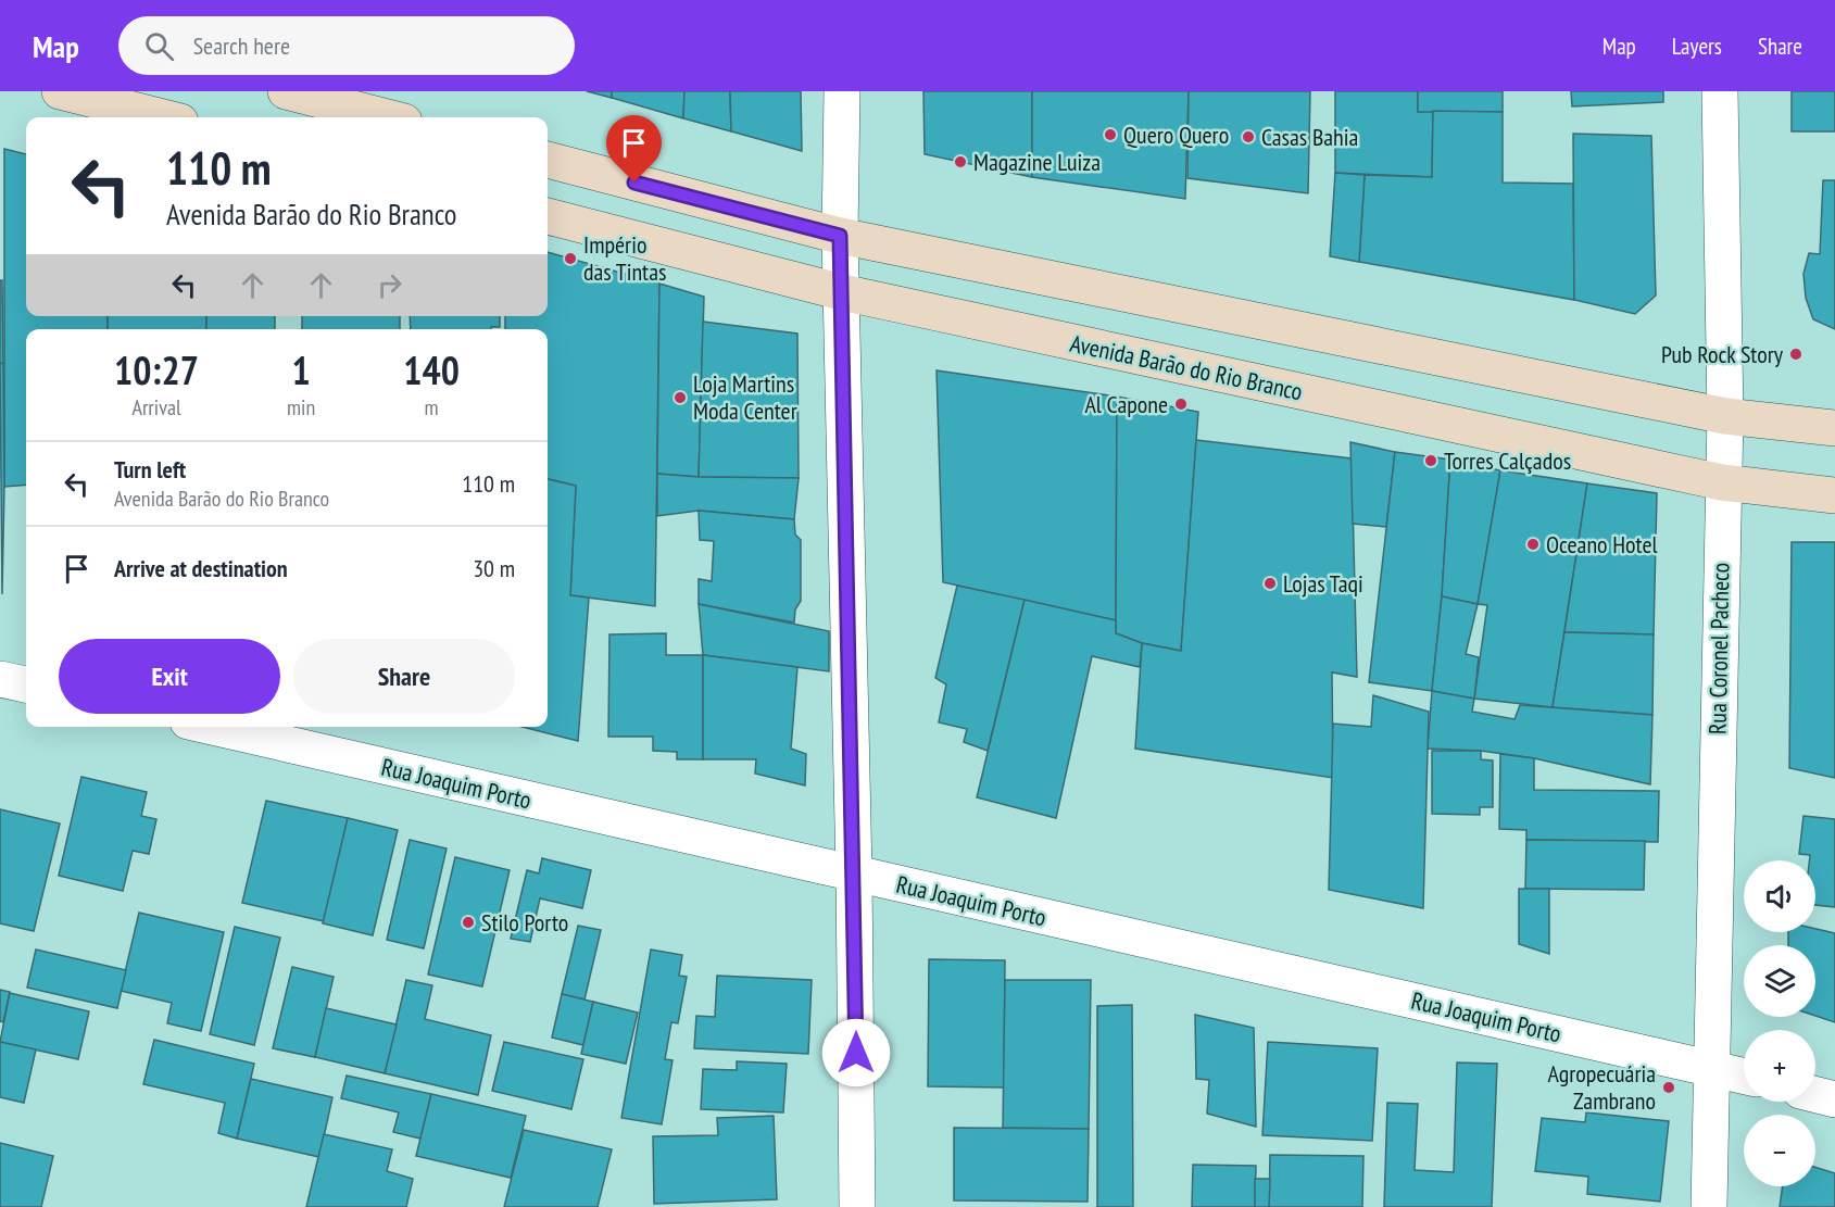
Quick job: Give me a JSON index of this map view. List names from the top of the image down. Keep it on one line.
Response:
{"streets":{"main road":["Avenida Barão do Rio Branco"],"street":["Rua Coronel Pacheco","Rua Joaquim Porto"]},"crossings":[["Avenida Barão do Rio Branco","Rua Coronel Pacheco"],["Rua Coronel Pacheco","Rua Joaquim Porto"]],"places":["Quero Quero","Casas Bahia","Magazine Luiza","Império das Tintas","Pub Rock Story","Loja Martins Moda Center","Al Capone","Torres Calçados","Oceano Hotel","Lojas Taqi","Stilo Porto","Agropecuária Zambrano"],"page":{"header":"Map","search":"Search here","nav":["Map","Layers","Share"],"turn":["110 m","Avenida Barão do Rio Branco"],"eta":["10:27","Arrival","1","min","140","m"],"list":[{"name":"Turn left","note":"Avenida Barão do Rio Branco","value":"110 m"},{"name":"Arrive at destination","value":"30 m"}],"buttons":["Exit","Share"],"map_buttons":["+","−"]}}
